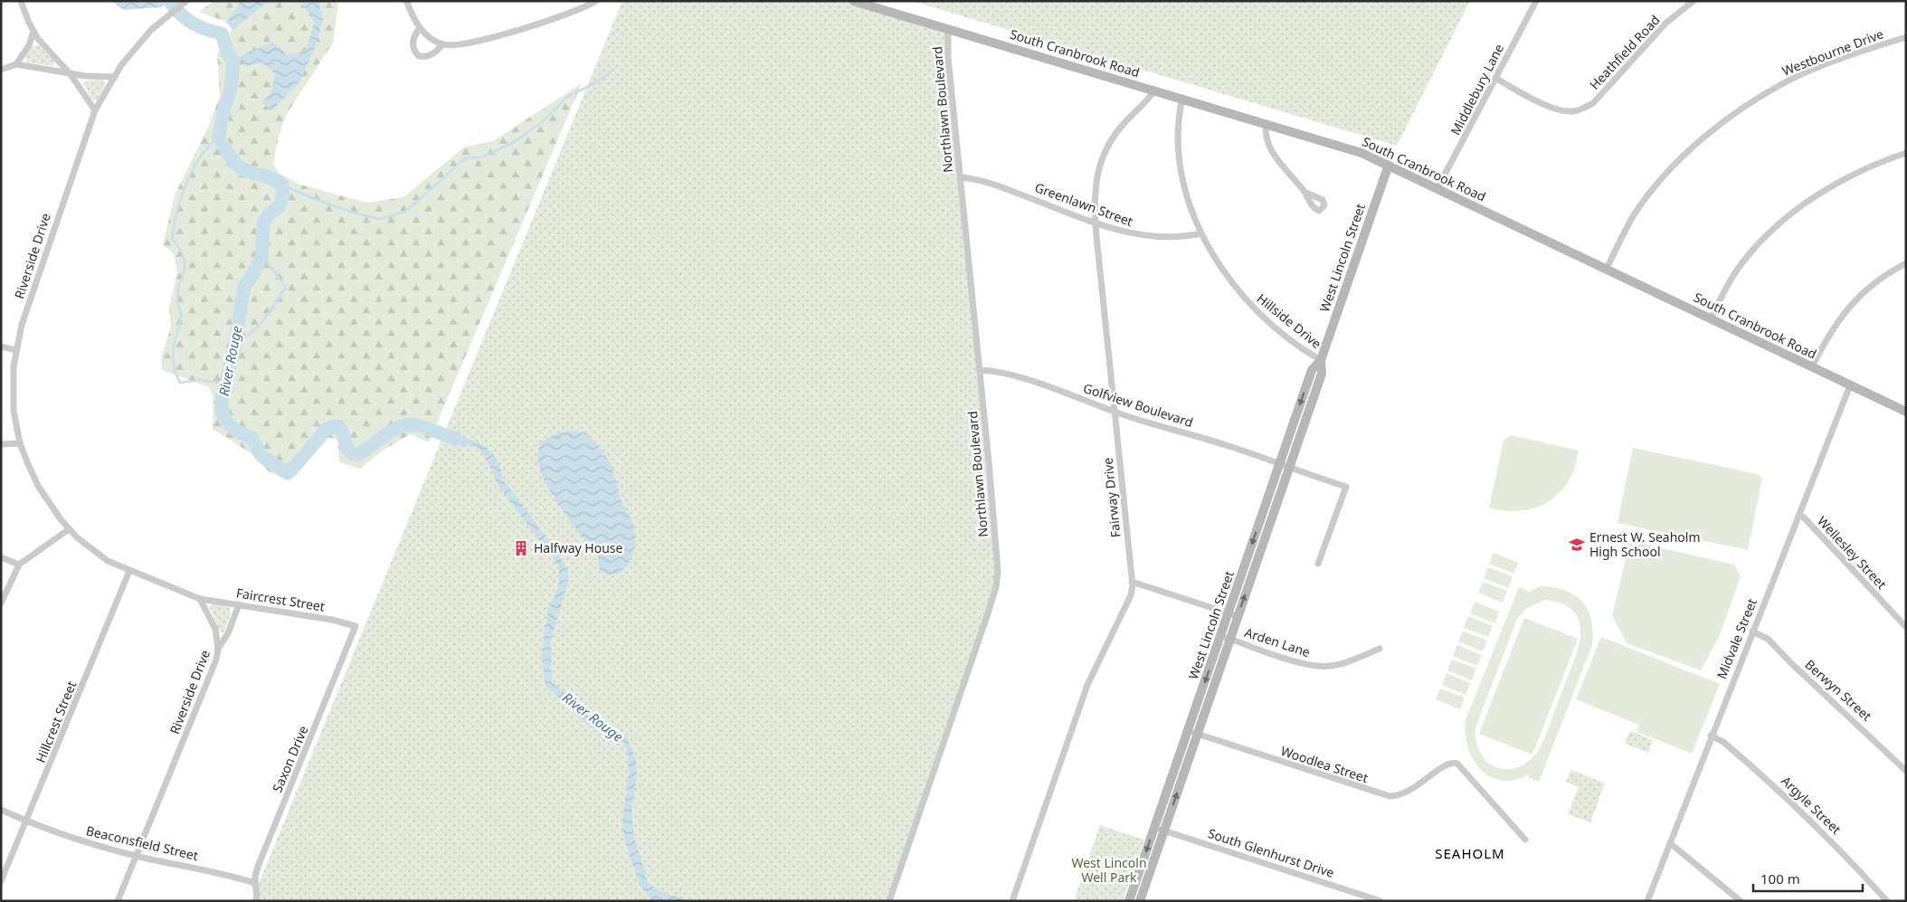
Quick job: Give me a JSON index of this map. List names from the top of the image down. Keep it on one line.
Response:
{"streets":{"street":["Heathfield Road","Westbourne Drive","South Cranbrook Road","Middlebury Lane","Northlawn Boulevard","Greenlawn Street","Riverside Drive","West Lincoln Street","Hillside Drive","Golfview Boulevard","Fairway Drive","Wellesley Street","Faircrest Street","Midvale Street","Arden Lane","Berwyn Street","Hillcrest Street","Saxon Drive","Woodlea Street","Argyle Street","Beaconsfield Street","South Glenhurst Drive"]},"crossings":[["Heathfield Road","Middlebury Lane"],["Westbourne Drive","South Cranbrook Road"],["South Cranbrook Road","Middlebury Lane"],["South Cranbrook Road","Northlawn Boulevard"],["South Cranbrook Road","West Lincoln Street"],["South Cranbrook Road","Hillside Drive"],["South Cranbrook Road","Fairway Drive"],["South Cranbrook Road","Midvale Street"],["Northlawn Boulevard","Greenlawn Street"],["Northlawn Boulevard","Golfview Boulevard"],["Greenlawn Street","Hillside Drive"],["Greenlawn Street","Fairway Drive"],["Riverside Drive","Faircrest Street"],["Riverside Drive","Hillcrest Street"],["Riverside Drive","Beaconsfield Street"],["West Lincoln Street","Hillside Drive"],["West Lincoln Street","Golfview Boulevard"],["West Lincoln Street","Arden Lane"],["West Lincoln Street","Woodlea Street"],["West Lincoln Street","South Glenhurst Drive"],["Golfview Boulevard","Fairway Drive"],["Fairway Drive","Arden Lane"],["Wellesley Street","Midvale Street"],["Faircrest Street","Saxon Drive"],["Midvale Street","Berwyn Street"],["Midvale Street","Argyle Street"],["Hillcrest Street","Beaconsfield Street"],["Saxon Drive","Beaconsfield Street"]],"districts":["SEAHOLM"],"water":["River Rouge"],"parks":["West Lincoln Well Park"],"places":{"school or university":["Ernest W. Seaholm High School"],"building":["Halfway House"]},"scale_bar":"100 m"}
